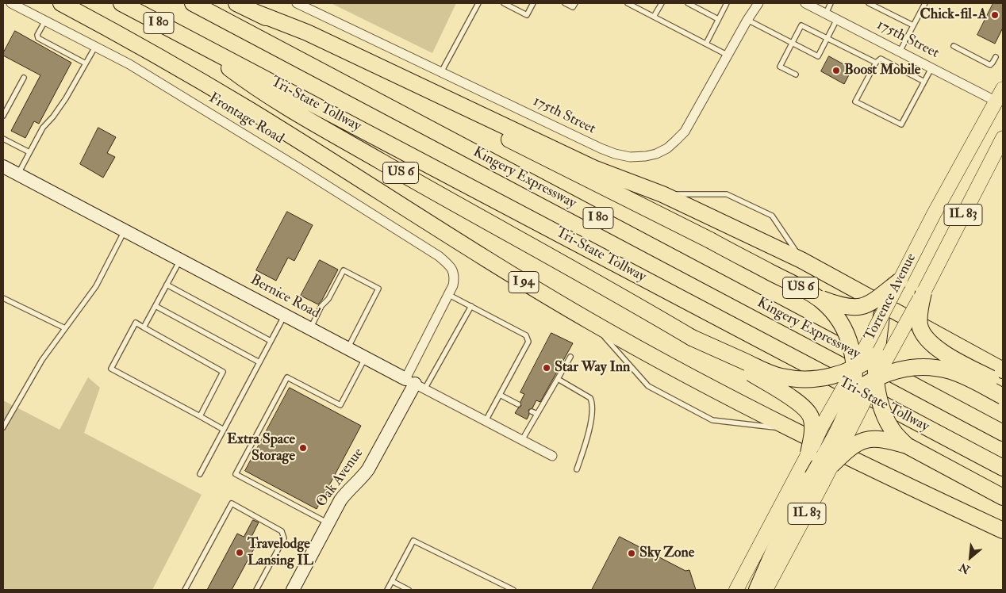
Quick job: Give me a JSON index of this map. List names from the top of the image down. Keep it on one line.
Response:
{"streets":{"highway":["I 80","Tri-State Tollway","US 6","Kingery Expressway","I 94"],"main road":["IL 83","Torrence Avenue"],"street":["175th Street","Frontage Road","Bernice Road","Oak Avenue"]},"crossings":[["I 80","Tri-State Tollway"],["I 80","US 6"],["175th Street","Torrence Avenue"],["Tri-State Tollway","US 6"],["Frontage Road","Oak Avenue"],["US 6","Torrence Avenue"],["Bernice Road","Oak Avenue"]],"places":["Chick-fil-A","Boost Mobile","Star Way Inn","Extra Space Storage","Travelodge Lansing IL","Sky Zone"],"north":"bottom left"}
